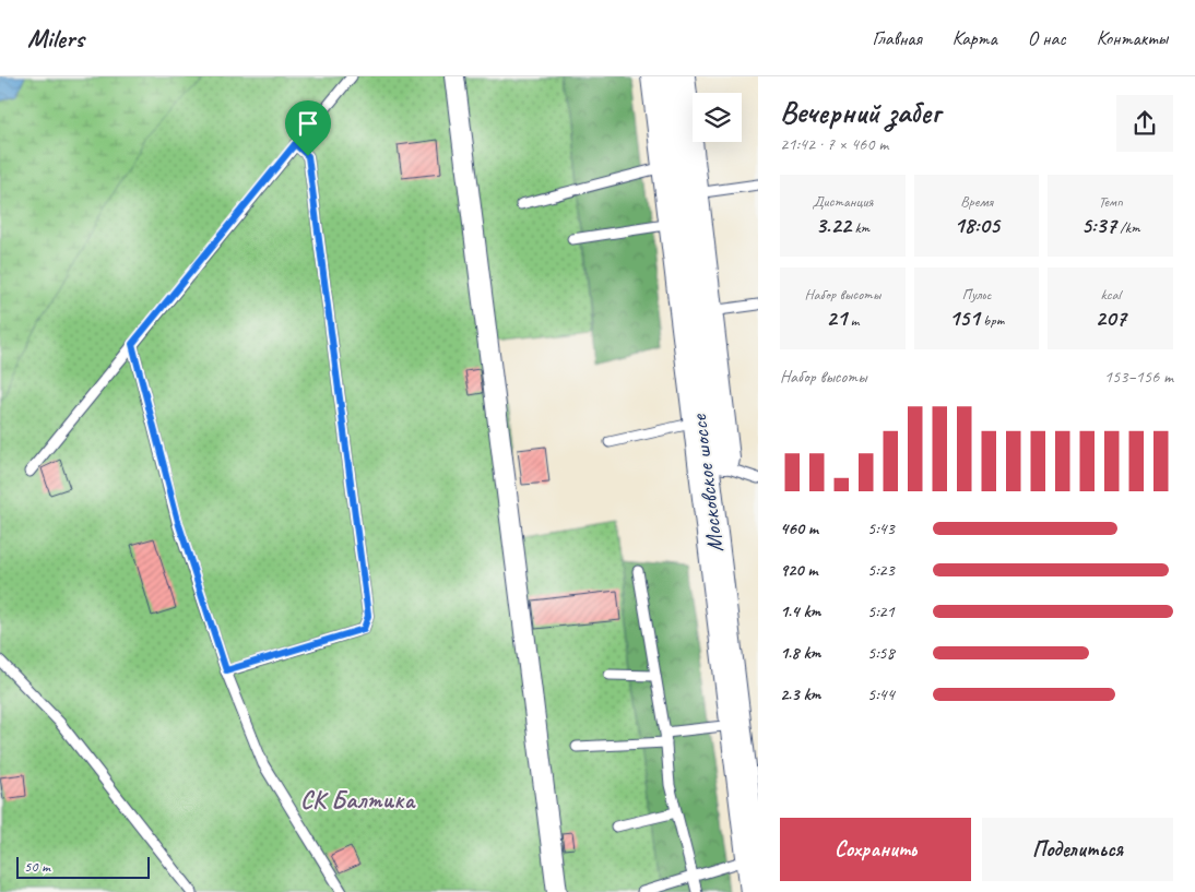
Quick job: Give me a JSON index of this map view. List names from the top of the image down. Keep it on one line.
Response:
{"streets":{"main road":["Московское шоссе"]},"districts":["СК Балтика"],"scale_bar":"50 m","page":{"header":"Milers","nav":["Главная","Карта","О нас","Контакты"],"heading":["Вечерний забег","21:42 · 7 × 460 m"],"stats":[["Дистанция","3.22 km"],["Время","18:05"],["Темп","5:37 /km"],["Набор высоты","21 m"],["Пульс","151 bpm"],["kcal","207"]],"chart":["Набор высоты","153–156 m"],"list":[{"name":"460 m","note":"5:43"},{"name":"920 m","note":"5:23"},{"name":"1.4 km","note":"5:21"},{"name":"1.8 km","note":"5:58"},{"name":"2.3 km","note":"5:44"}],"buttons":["Сохранить","Поделиться"],"scale":"50 m"}}
